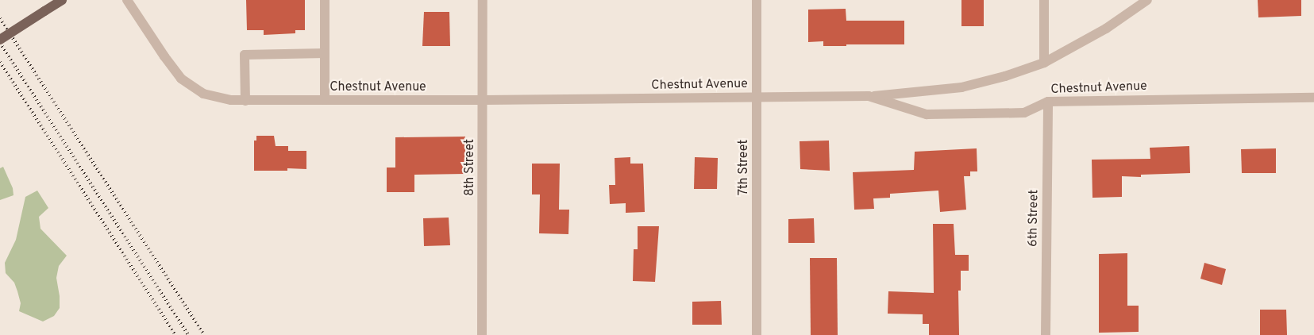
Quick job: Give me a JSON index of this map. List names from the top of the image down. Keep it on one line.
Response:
{"streets":{"street":["Chestnut Avenue","8th Street","7th Street","6th Street"]},"crossings":[["Chestnut Avenue","8th Street"],["Chestnut Avenue","7th Street"],["Chestnut Avenue","6th Street"]]}
